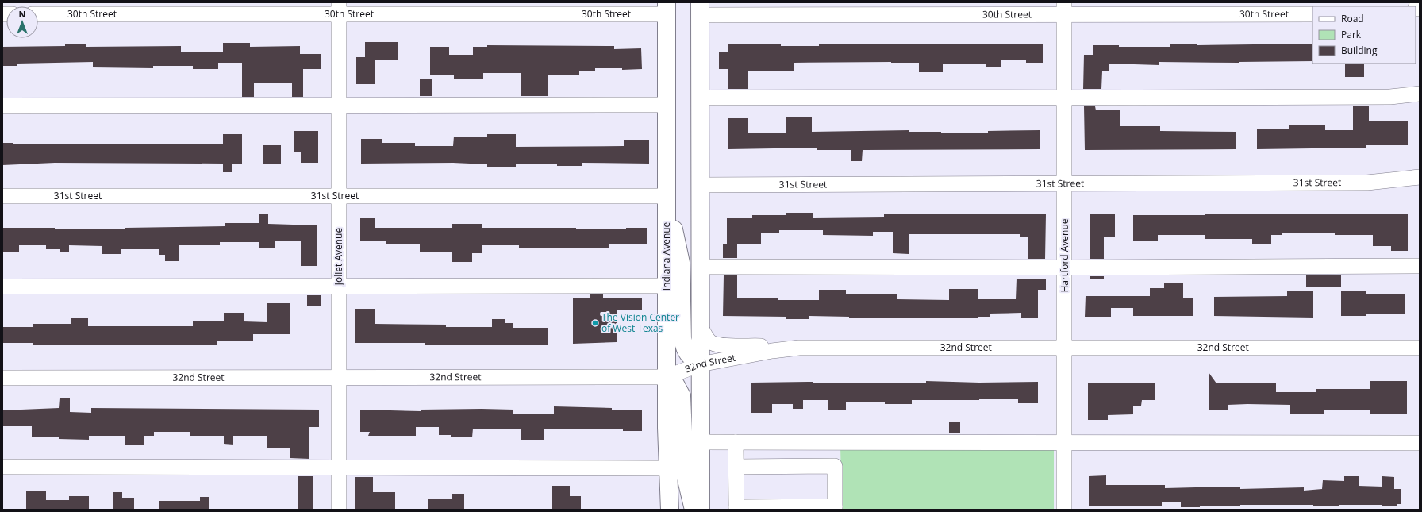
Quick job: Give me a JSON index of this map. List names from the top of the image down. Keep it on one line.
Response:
{"streets":{"main road":["Indiana Avenue"],"street":["30th Street","31st Street","Hartford Avenue","Joliet Avenue","32nd Street"]},"crossings":[["30th Street","Hartford Avenue"],["30th Street","Joliet Avenue"],["30th Street","Indiana Avenue"],["31st Street","Hartford Avenue"],["31st Street","Joliet Avenue"],["31st Street","Indiana Avenue"],["Hartford Avenue","32nd Street"],["Joliet Avenue","32nd Street"],["Indiana Avenue","32nd Street"]],"places":["The Vision Center of West Texas"],"legend":["Road","Park","Building"],"north":"top"}
